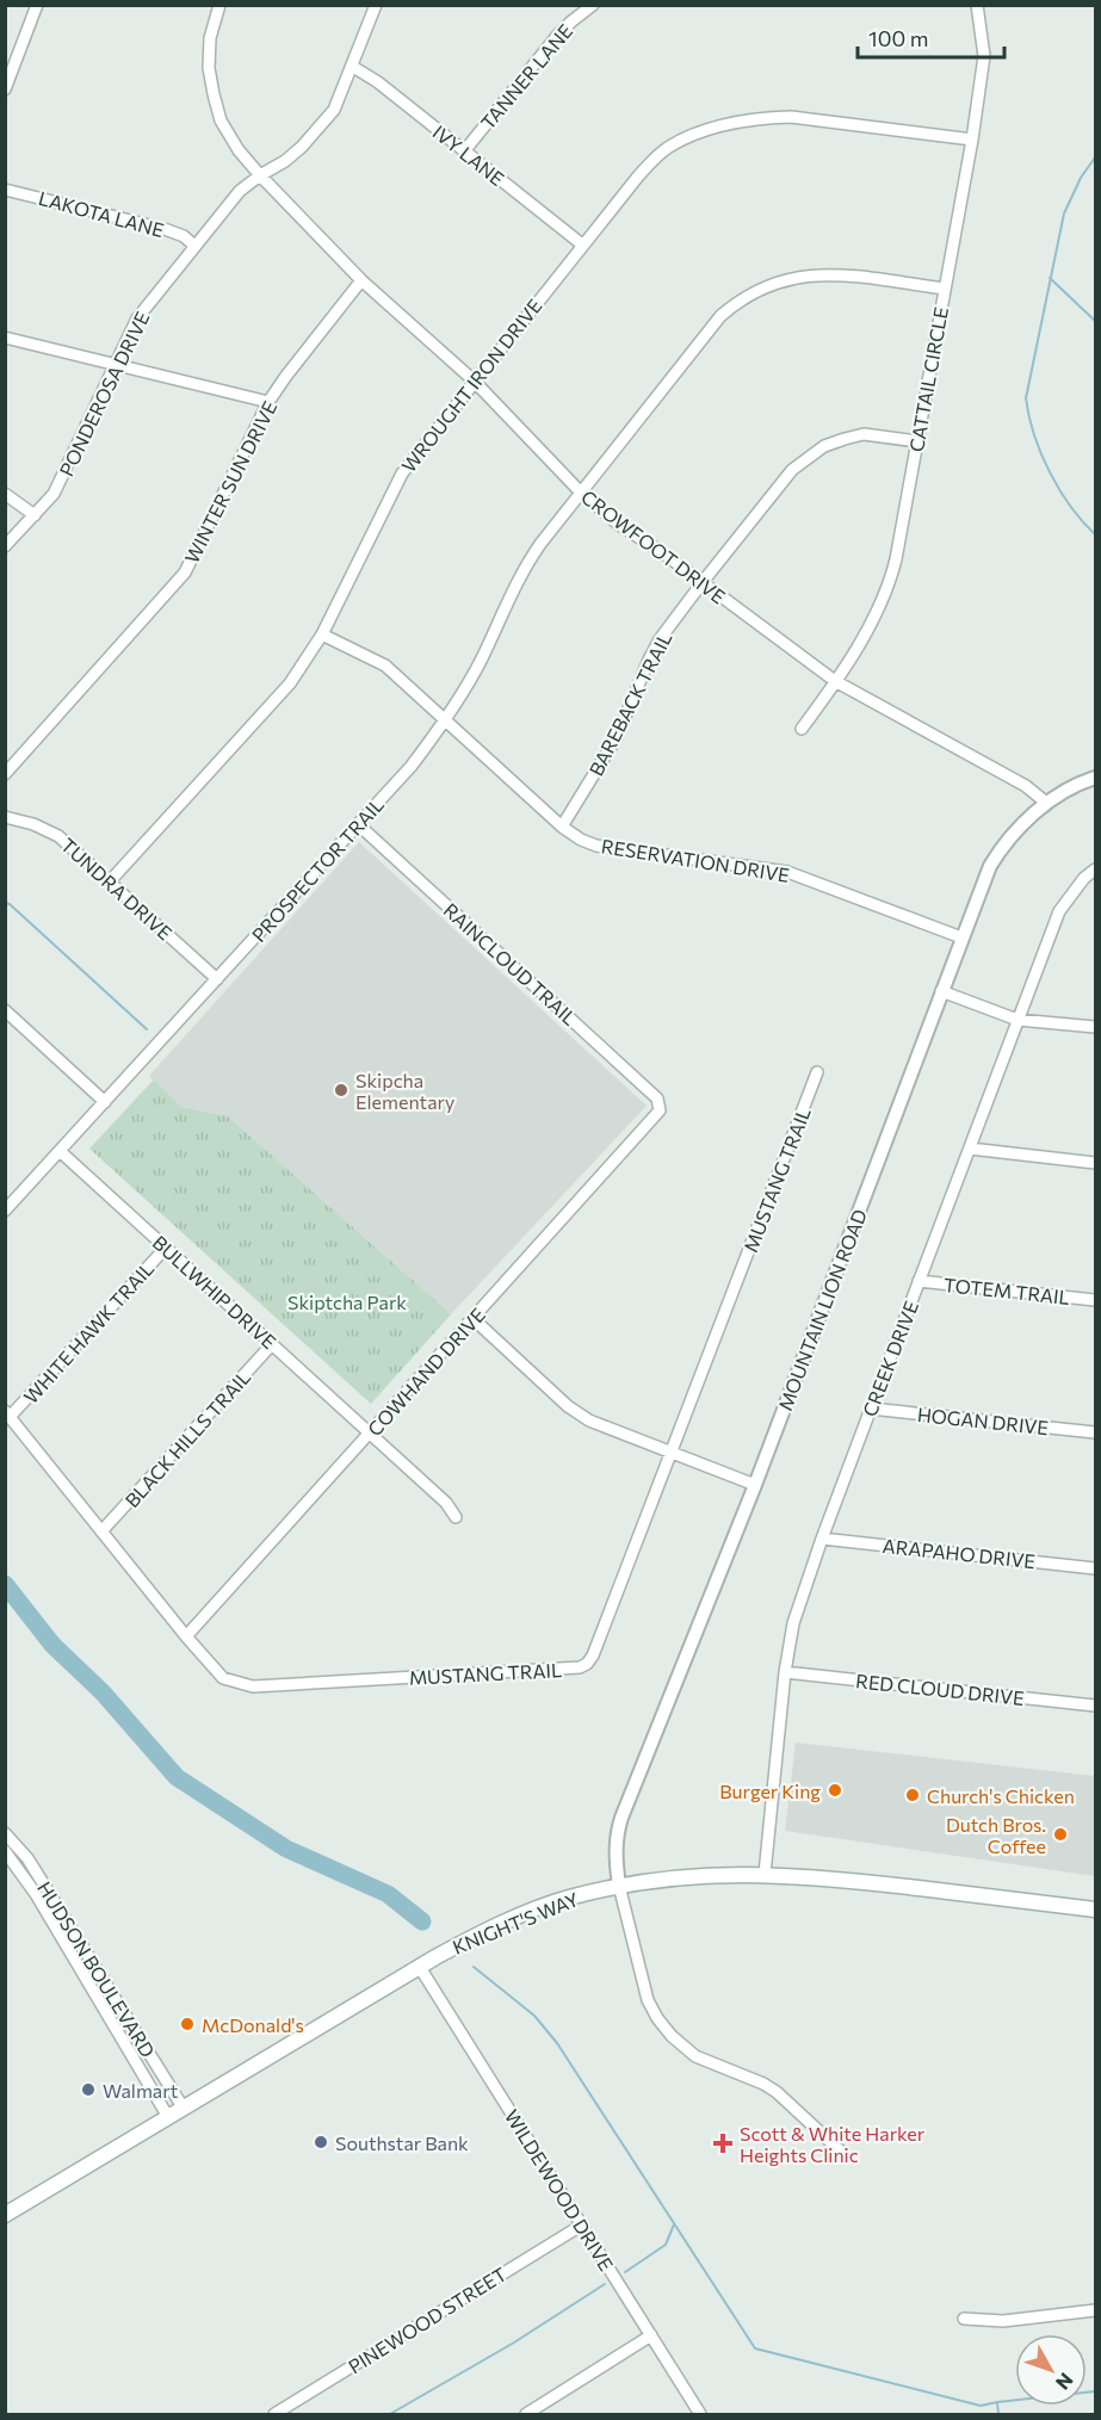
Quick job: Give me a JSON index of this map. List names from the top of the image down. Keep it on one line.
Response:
{"streets":{"main road":["KNIGHT'S WAY"],"street":["TANNER LANE","IVY LANE","LAKOTA LANE","CATTAIL CIRCLE","WROUGHT IRON DRIVE","PONDEROSA DRIVE","WINTER SUN DRIVE","CROWFOOT DRIVE","BAREBACK TRAIL","RESERVATION DRIVE","PROSPECTOR TRAIL","TUNDRA DRIVE","RAINCLOUD TRAIL","MUSTANG TRAIL","TOTEM TRAIL","BULLWHIP DRIVE","MOUNTAIN LION ROAD","WHITE HAWK TRAIL","CREEK DRIVE","COWHAND DRIVE","HOGAN DRIVE","BLACK HILLS TRAIL","ARAPAHO DRIVE","RED CLOUD DRIVE","HUDSON BOULEVARD","WILDEWOOD DRIVE","PINEWOOD STREET"]},"crossings":[["TANNER LANE","IVY LANE"],["IVY LANE","WROUGHT IRON DRIVE"],["IVY LANE","PONDEROSA DRIVE"],["LAKOTA LANE","PONDEROSA DRIVE"],["CATTAIL CIRCLE","WROUGHT IRON DRIVE"],["CATTAIL CIRCLE","CROWFOOT DRIVE"],["CATTAIL CIRCLE","BAREBACK TRAIL"],["CATTAIL CIRCLE","PROSPECTOR TRAIL"],["WROUGHT IRON DRIVE","CROWFOOT DRIVE"],["WROUGHT IRON DRIVE","RESERVATION DRIVE"],["WROUGHT IRON DRIVE","TUNDRA DRIVE"],["PONDEROSA DRIVE","CROWFOOT DRIVE"],["WINTER SUN DRIVE","CROWFOOT DRIVE"],["CROWFOOT DRIVE","BAREBACK TRAIL"],["CROWFOOT DRIVE","PROSPECTOR TRAIL"],["CROWFOOT DRIVE","MOUNTAIN LION ROAD"],["BAREBACK TRAIL","RESERVATION DRIVE"],["RESERVATION DRIVE","PROSPECTOR TRAIL"],["RESERVATION DRIVE","MOUNTAIN LION ROAD"],["PROSPECTOR TRAIL","TUNDRA DRIVE"],["PROSPECTOR TRAIL","RAINCLOUD TRAIL"],["PROSPECTOR TRAIL","BULLWHIP DRIVE"],["RAINCLOUD TRAIL","COWHAND DRIVE"],["MUSTANG TRAIL","WHITE HAWK TRAIL"],["MUSTANG TRAIL","COWHAND DRIVE"],["MUSTANG TRAIL","BLACK HILLS TRAIL"],["TOTEM TRAIL","CREEK DRIVE"],["BULLWHIP DRIVE","WHITE HAWK TRAIL"],["BULLWHIP DRIVE","COWHAND DRIVE"],["BULLWHIP DRIVE","BLACK HILLS TRAIL"],["MOUNTAIN LION ROAD","KNIGHT'S WAY"],["CREEK DRIVE","HOGAN DRIVE"],["CREEK DRIVE","ARAPAHO DRIVE"],["CREEK DRIVE","RED CLOUD DRIVE"],["CREEK DRIVE","KNIGHT'S WAY"],["KNIGHT'S WAY","HUDSON BOULEVARD"],["KNIGHT'S WAY","WILDEWOOD DRIVE"],["WILDEWOOD DRIVE","PINEWOOD STREET"]],"parks":["Skiptcha Park"],"places":{"other":["Skipcha Elementary","Burger King","Church's Chicken","Dutch Bros. Coffee","McDonald's","Walmart","Southstar Bank"],"health":["Scott & White Harker Heights Clinic"]},"scale_bar":"100 m","north":"bottom right"}
